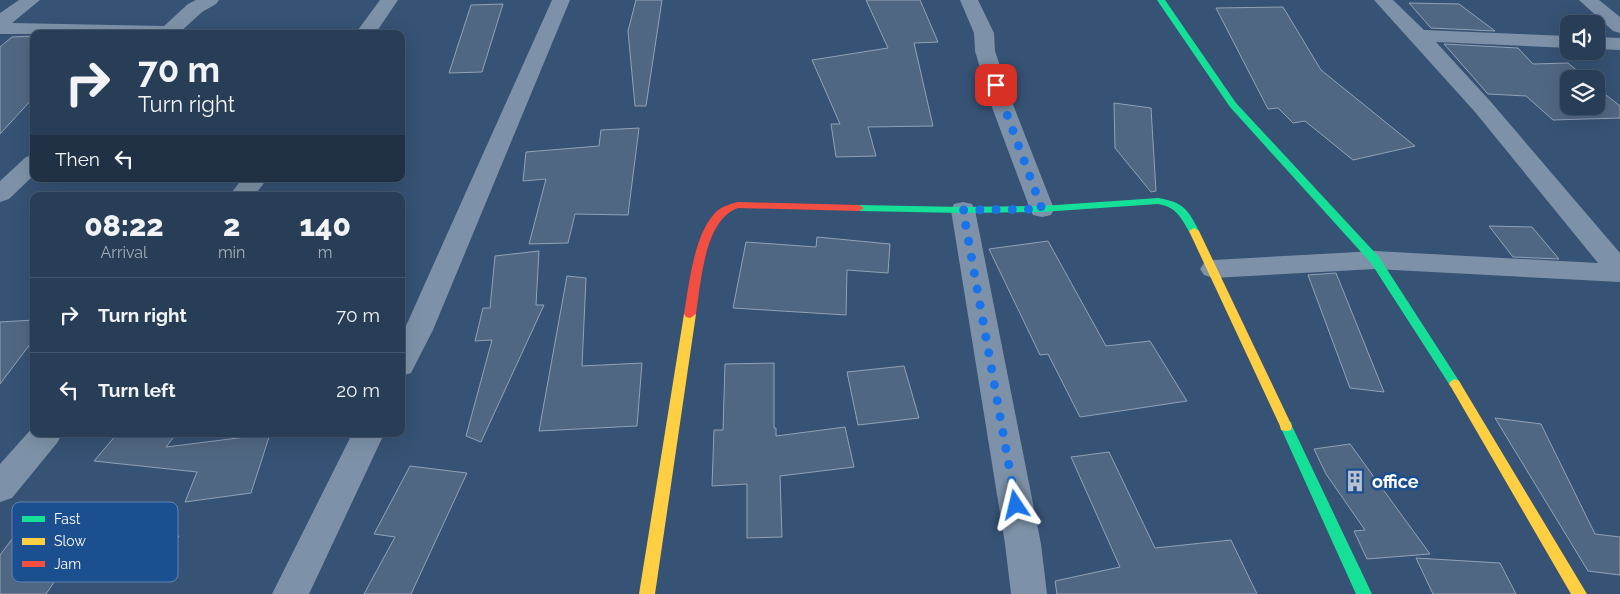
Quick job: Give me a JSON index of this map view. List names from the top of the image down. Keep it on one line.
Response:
{"places":{"building":["office"]},"legend":["Fast","Slow","Jam"],"page":{"turn":["70 m","Turn right"],"then":"Then","eta":["08:22","Arrival","2","min","140","m"],"list":[{"name":"Turn right","value":"70 m"},{"name":"Turn left","value":"20 m"}]}}
